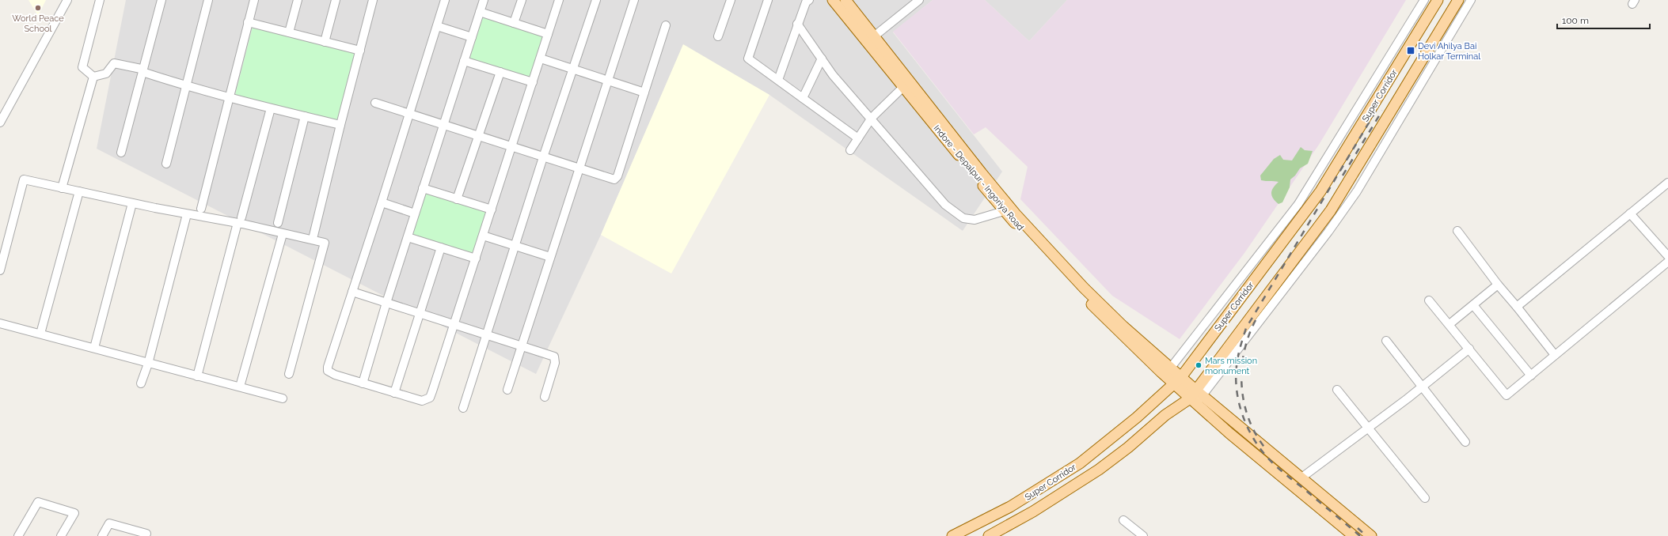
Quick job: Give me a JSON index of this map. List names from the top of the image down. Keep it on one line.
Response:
{"streets":{"main road":["Super Corridor","Indore - Depalpur - Ingoriya Road"]},"crossings":[["Super Corridor","Indore - Depalpur - Ingoriya Road"]],"places":{"other":["World Peace School","Mars mission monument"],"transit":["Devi Ahilya Bai Holkar Terminal"]},"scale_bar":"100 m"}
